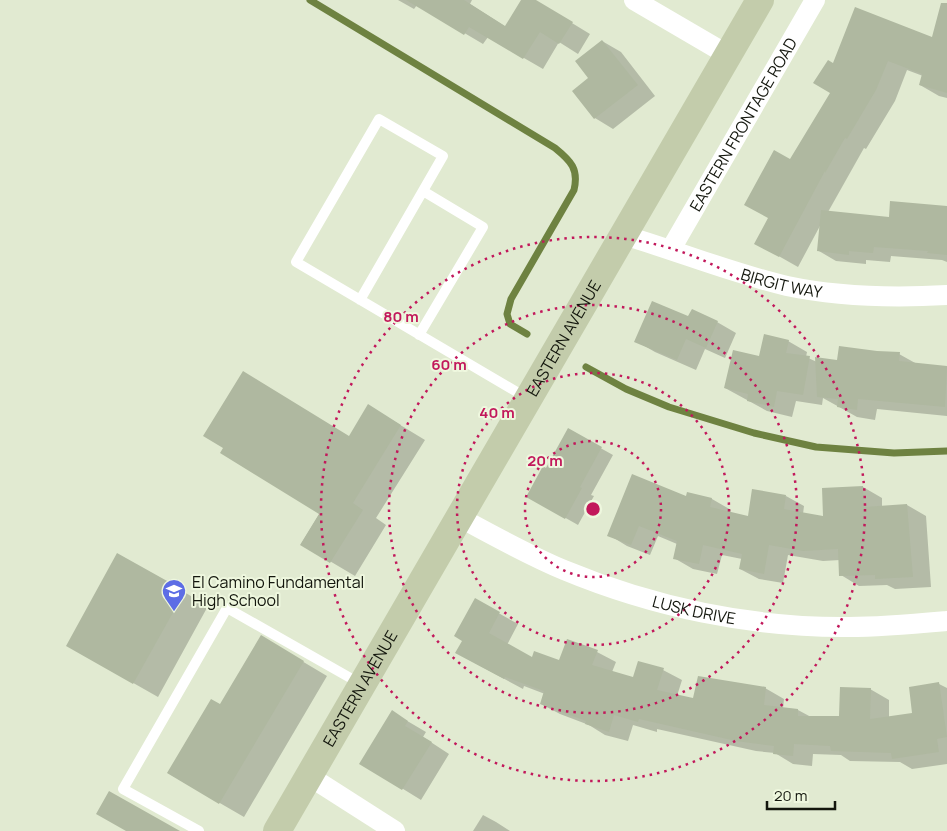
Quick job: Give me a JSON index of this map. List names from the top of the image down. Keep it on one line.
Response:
{"streets":{"main road":["EASTERN AVENUE"],"street":["EASTERN FRONTAGE ROAD","BIRGIT WAY","LUSK DRIVE"]},"crossings":[["EASTERN FRONTAGE ROAD","BIRGIT WAY"],["BIRGIT WAY","EASTERN AVENUE"],["EASTERN AVENUE","LUSK DRIVE"]],"places":{"school or university":["El Camino Fundamental High School"]},"scale_bar":"20 m","rings":["80 m","60 m","40 m","20 m"]}
